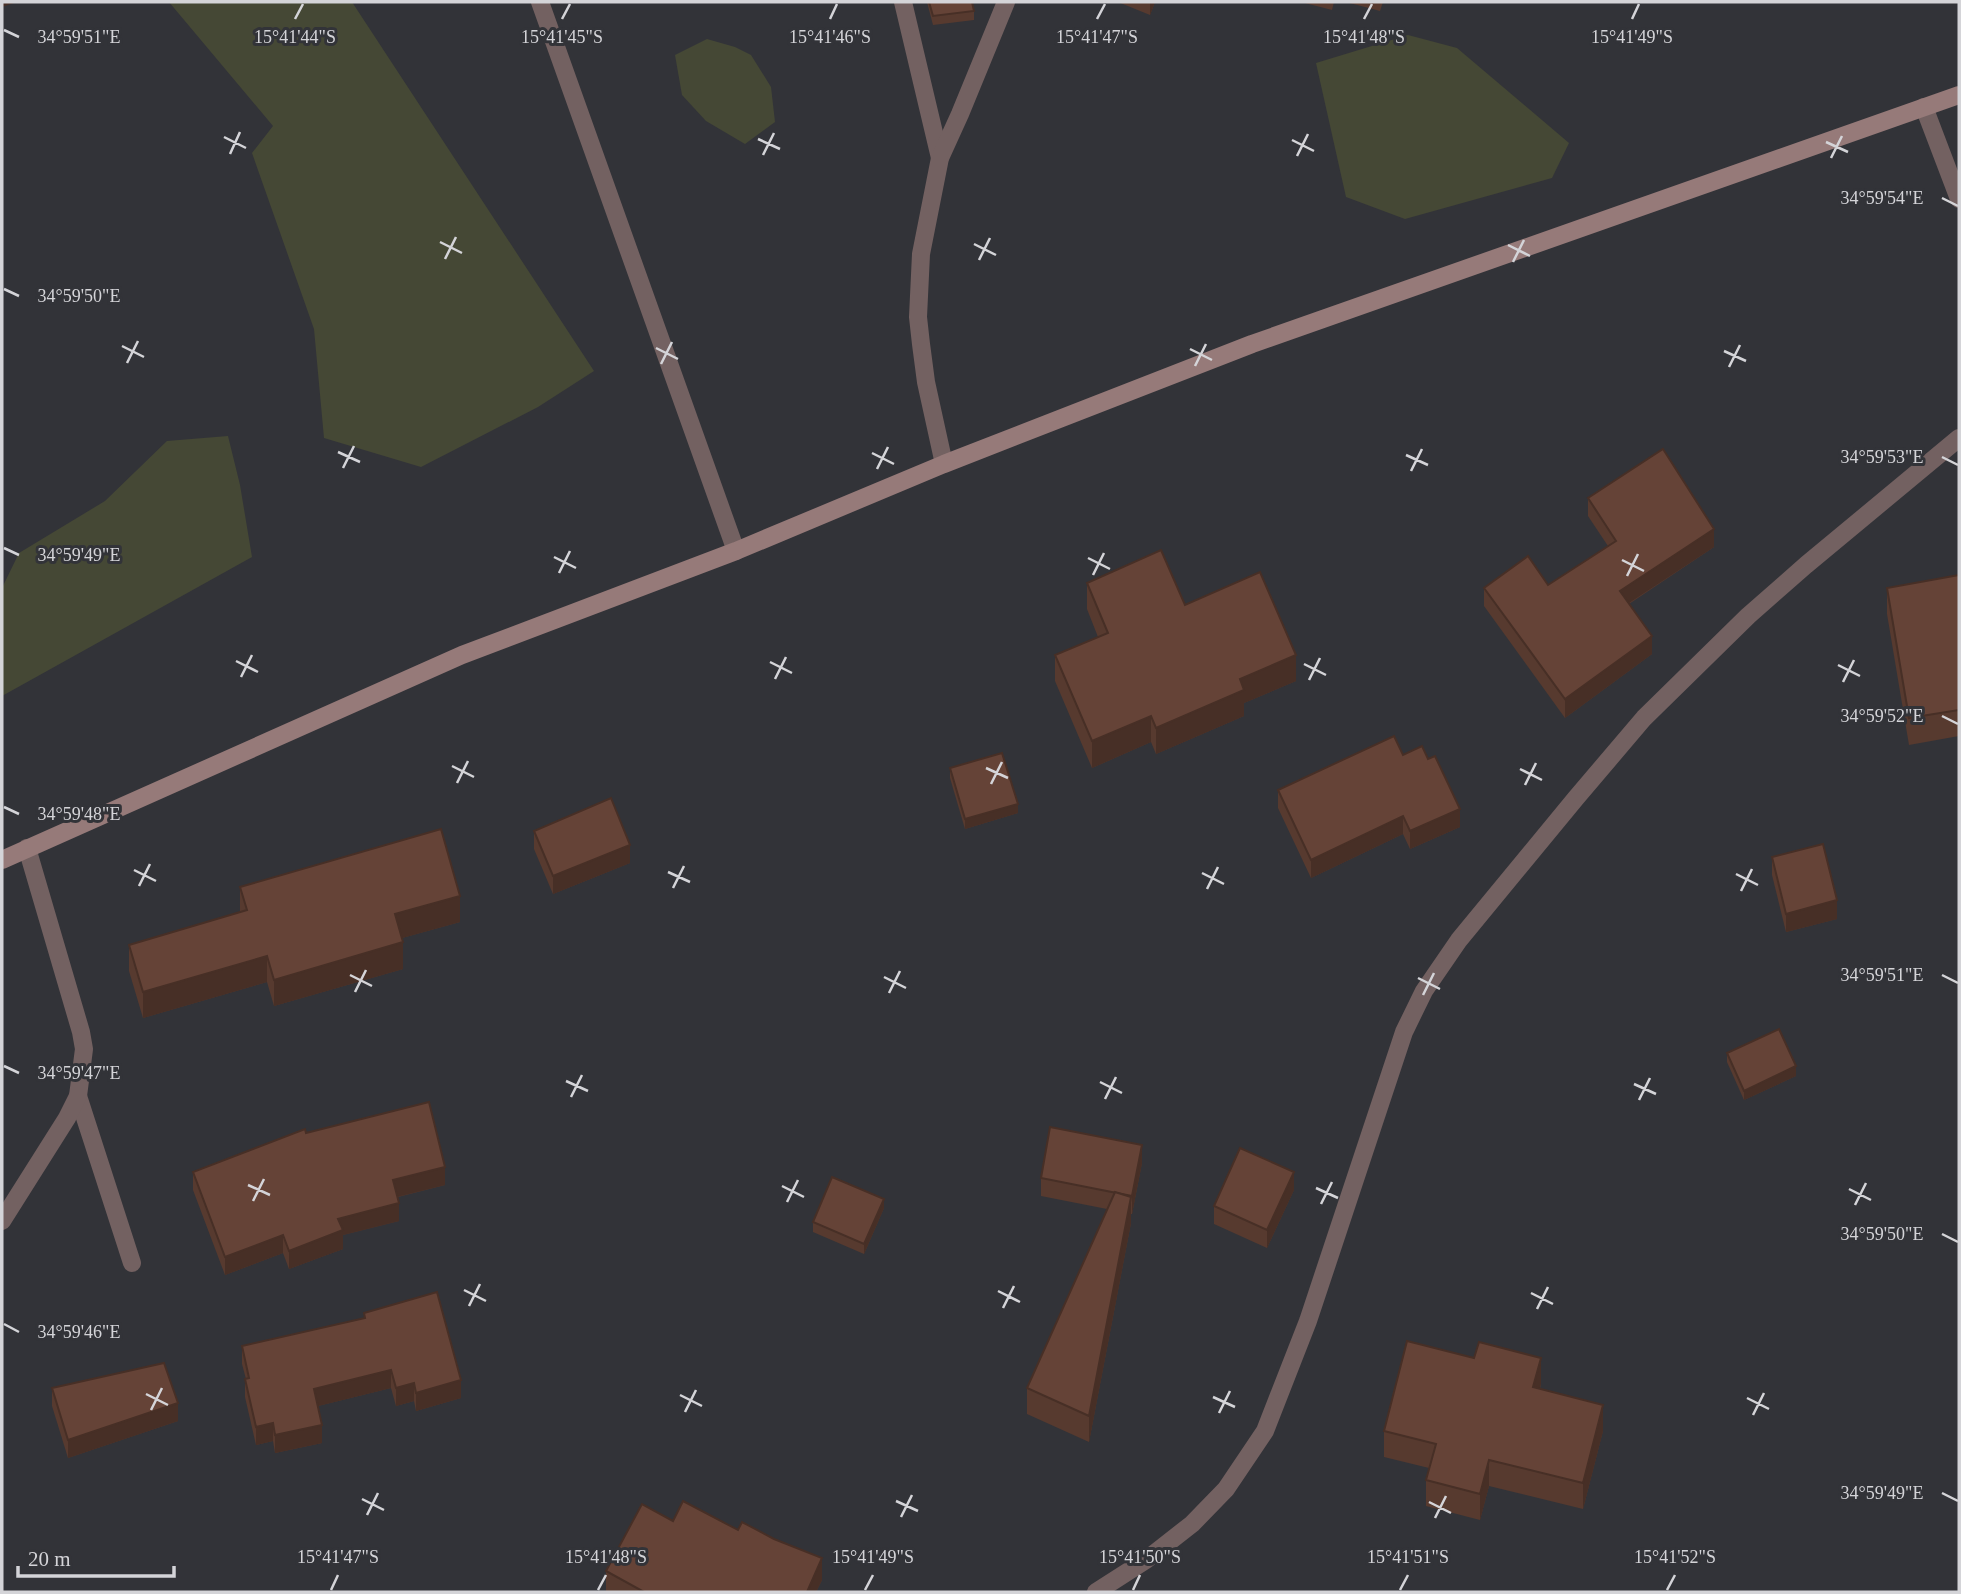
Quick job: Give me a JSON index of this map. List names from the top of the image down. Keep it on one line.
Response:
{"scale_bar":"20 m","coordinates":["15°41'44\"S","15°41'45\"S","15°41'46\"S","15°41'47\"S","15°41'48\"S","15°41'49\"S","34°59'51\"E","34°59'54\"E","34°59'50\"E","34°59'53\"E","34°59'49\"E","34°59'52\"E","34°59'48\"E","34°59'47\"E","34°59'46\"E","15°41'50\"S","15°41'51\"S","15°41'52\"S"]}
